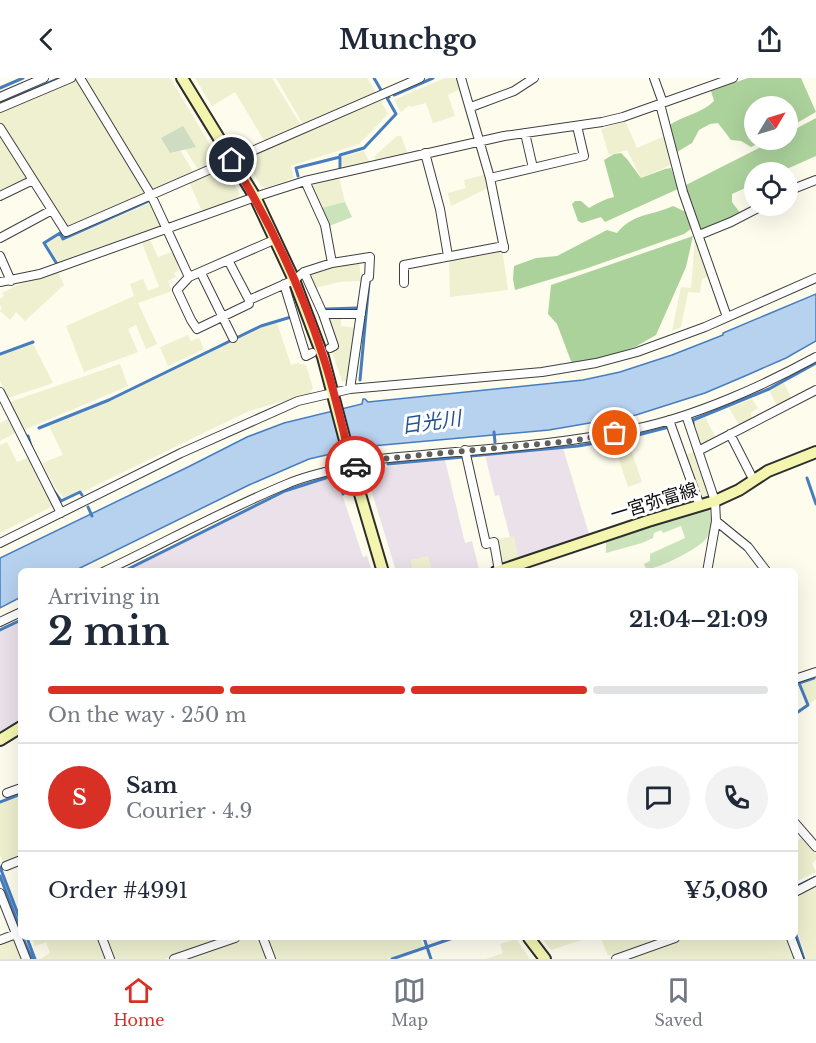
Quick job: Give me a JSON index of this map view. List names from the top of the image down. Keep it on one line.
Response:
{"streets":{"main road":["一宮弥富線"]},"water":["日光川"],"north":"top right","page":{"header":"Munchgo","heading":["2 min","Arriving in","21:04–21:09"],"panel":["Sam","Courier · 4.9","Order #4991","¥5,080"],"bar":"On the way · 250 m","round":"S","tabs":["Home","Map","Saved"]}}
